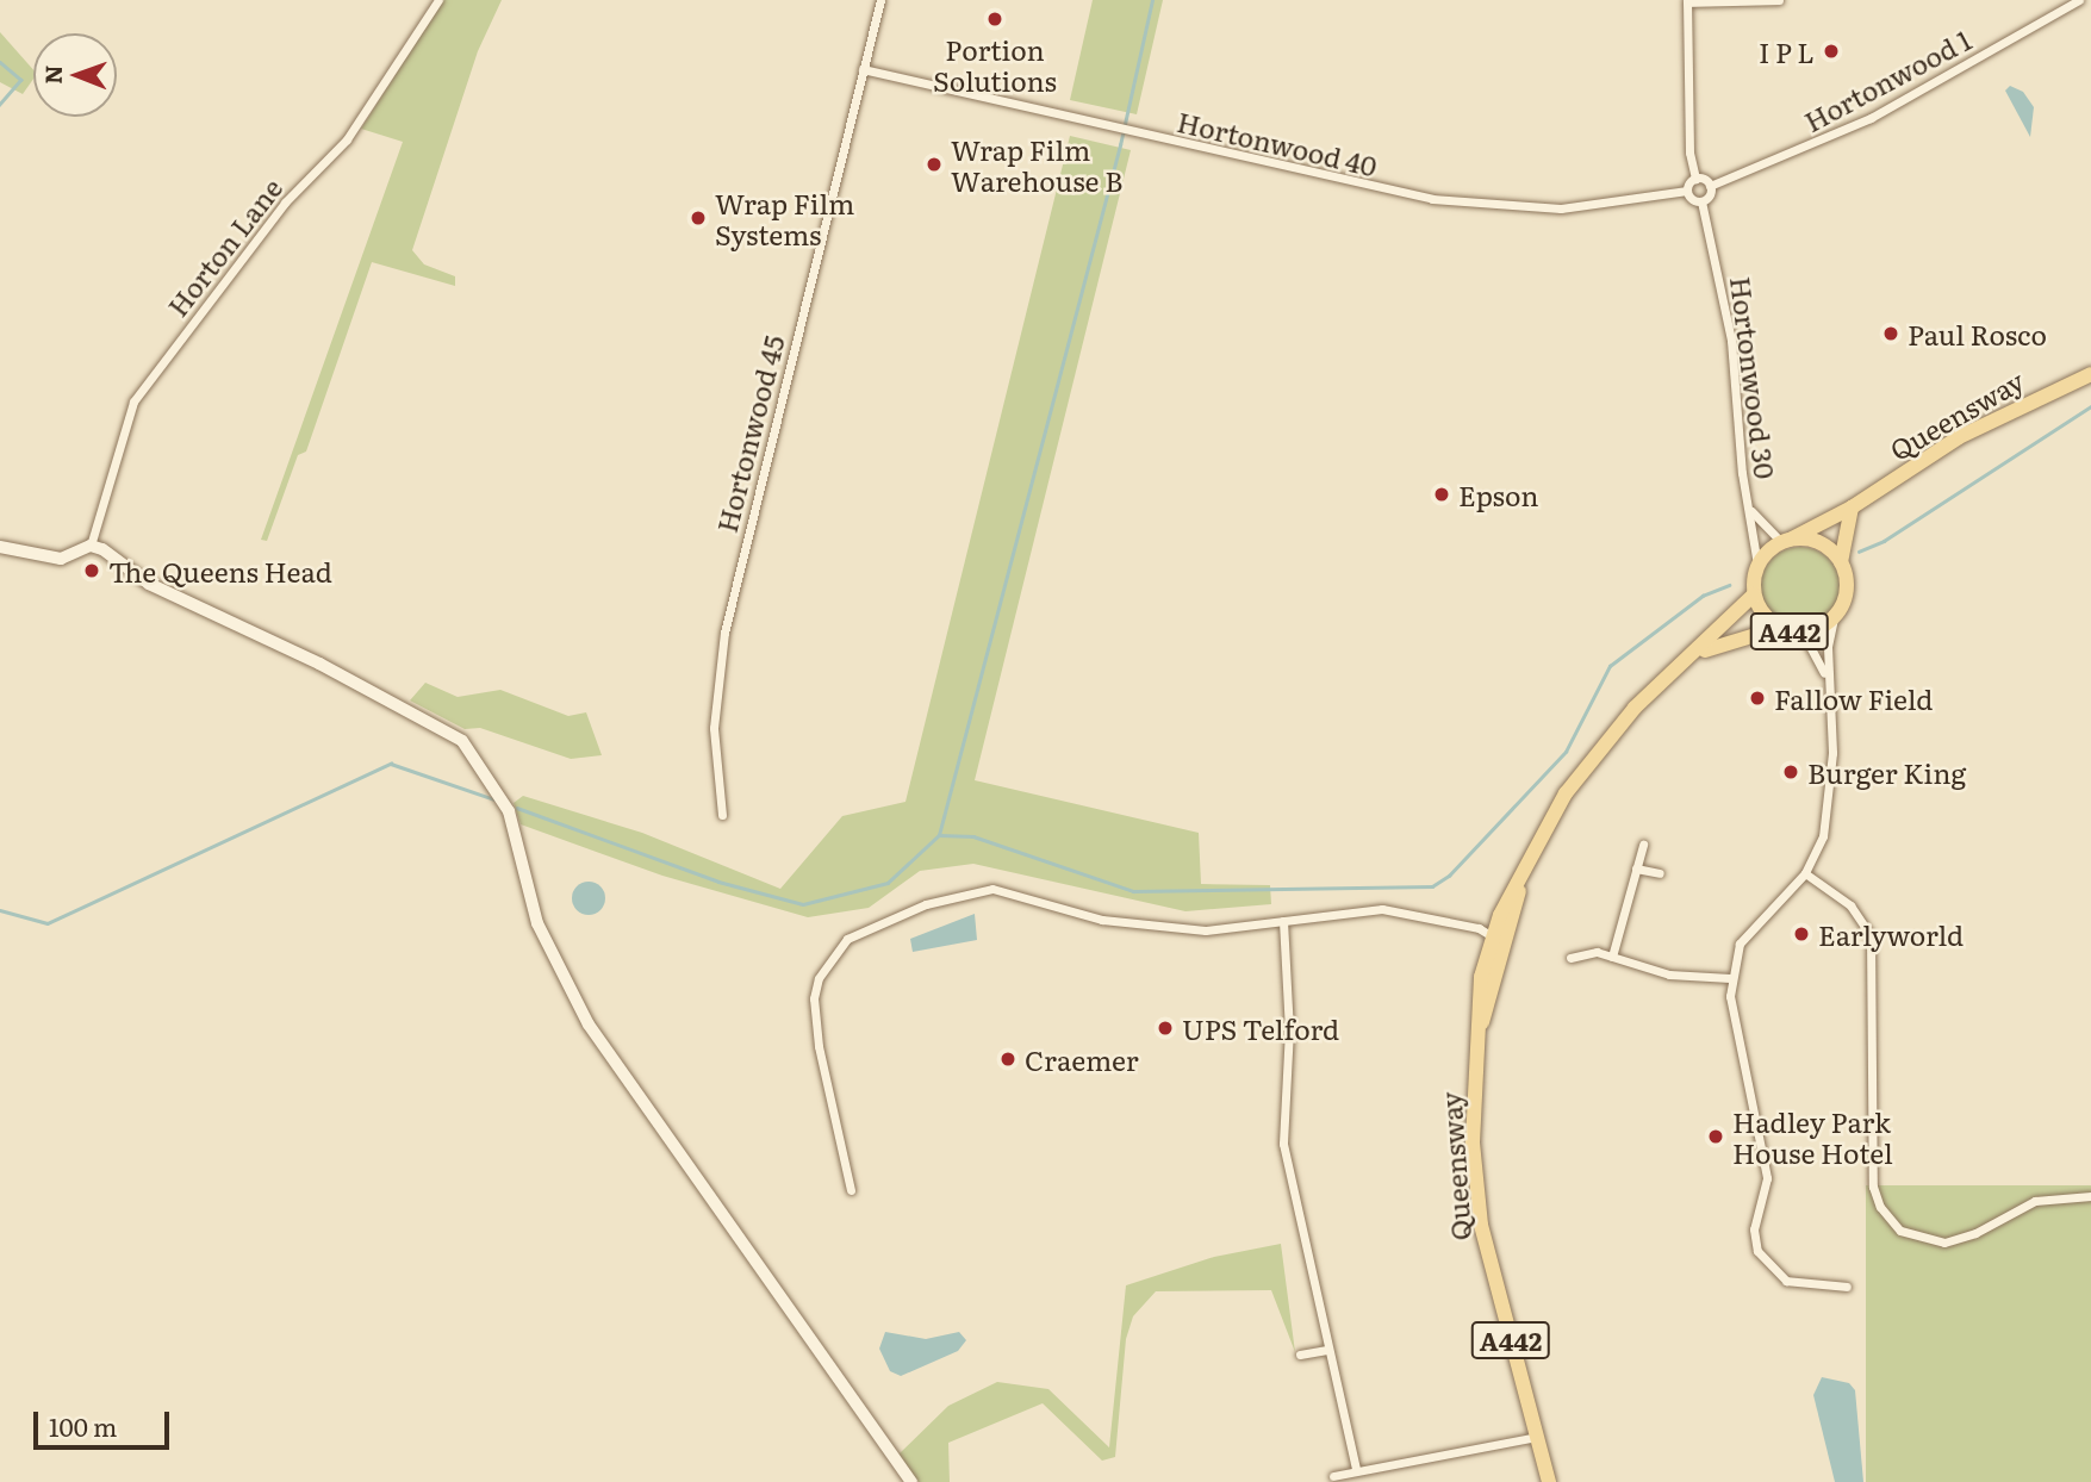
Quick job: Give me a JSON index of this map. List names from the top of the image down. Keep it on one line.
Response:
{"streets":{"main road":["Queensway","A442"],"street":["Hortonwood 1","Hortonwood 40","Horton Lane","Hortonwood 30","Hortonwood 45"]},"crossings":[["Hortonwood 40","Hortonwood 45"],["Hortonwood 30","Queensway"],["Hortonwood 30","A442"],["Queensway","A442"]],"places":["Portion Solutions","I P L","Wrap Film Warehouse B","Wrap Film Systems","Paul Rosco","Epson","The Queens Head","Fallow Field","Burger King","Earlyworld","UPS Telford","Craemer","Hadley Park House Hotel"],"scale_bar":"100 m","north":"left"}
